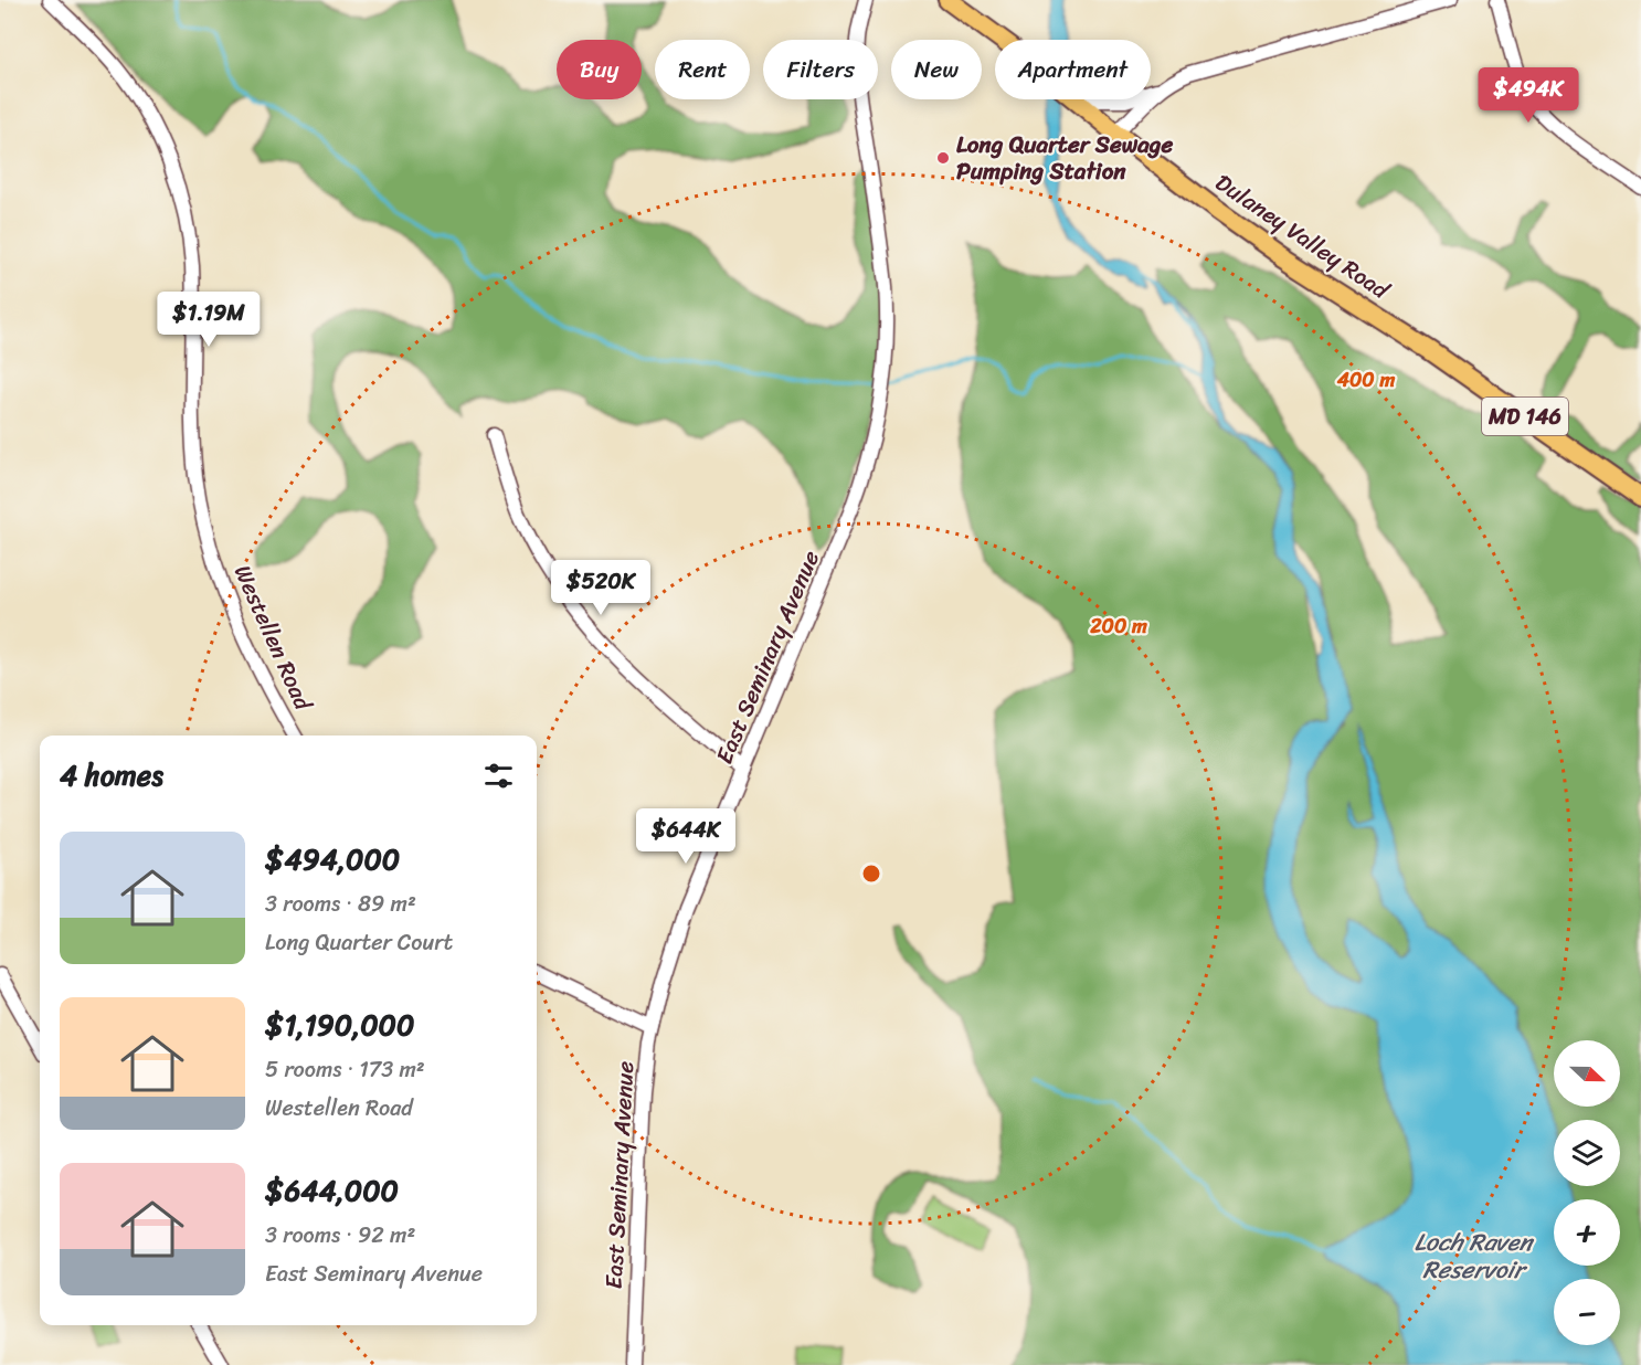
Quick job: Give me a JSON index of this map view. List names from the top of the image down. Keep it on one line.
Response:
{"streets":{"main road":["Dulaney Valley Road","MD 146"],"street":["Westellen Road","East Seminary Avenue"]},"water":["Loch Raven Reservoir"],"places":["Long Quarter Sewage Pumping Station"],"north":"right","page":{"chip":["Buy","Rent","Filters","New","Apartment"],"price":["$494K","$1.19M","$520K","$644K"],"heading":"4 homes","list":[{"name":"$494,000","note":"3 rooms · 89 m² · Long Quarter Court"},{"name":"$1,190,000","note":"5 rooms · 173 m² · Westellen Road"},{"name":"$644,000","note":"3 rooms · 92 m² · East Seminary Avenue"}],"map_buttons":["+","−"]},"rings":["400 m","200 m"]}
